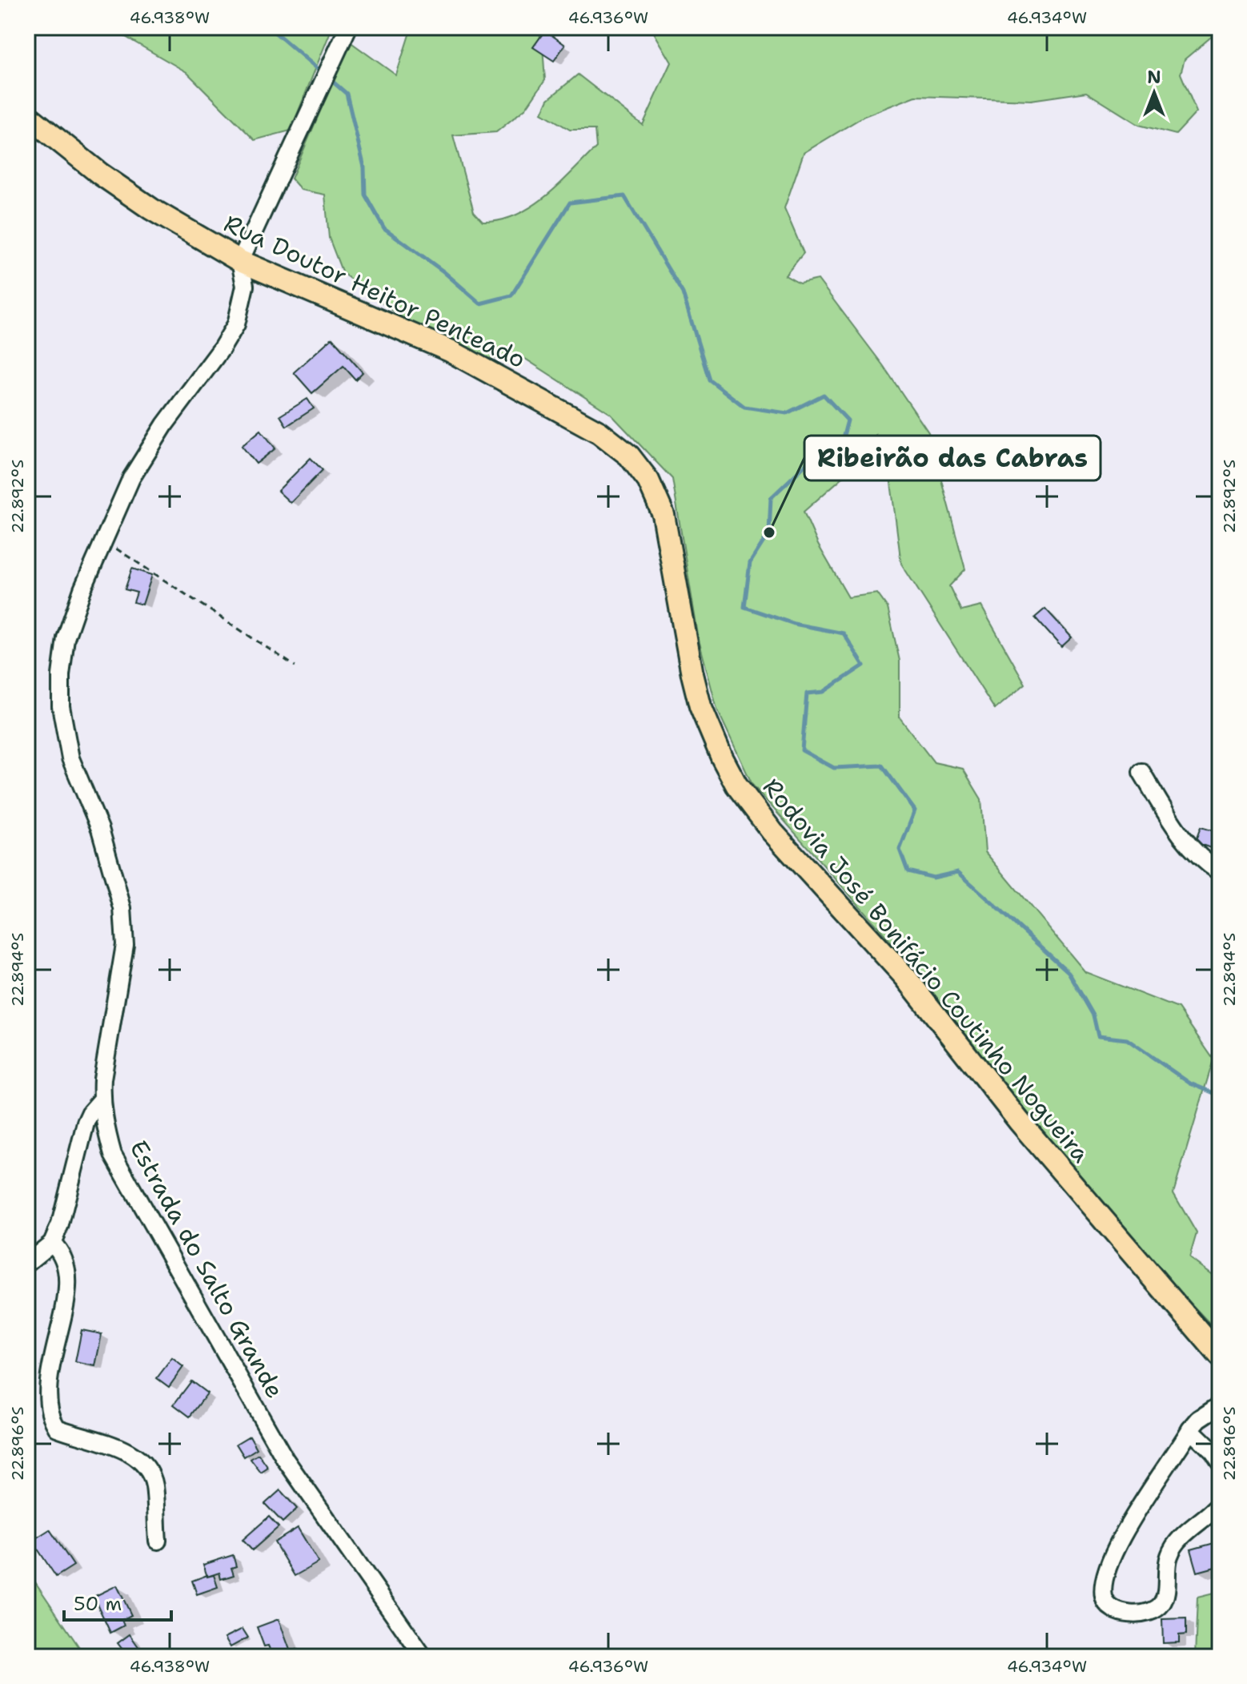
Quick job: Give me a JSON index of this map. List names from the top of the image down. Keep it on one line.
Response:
{"streets":{"main road":["Rua Doutor Heitor Penteado","Rodovia José Bonifácio Coutinho Nogueira"],"street":["Estrada do Salto Grande"]},"crossings":[["Rua Doutor Heitor Penteado","Rodovia José Bonifácio Coutinho Nogueira"],["Rua Doutor Heitor Penteado","Estrada do Salto Grande"]],"places":["Ribeirão das Cabras"],"scale_bar":"50 m","north":"top","coordinates":["46.938°W","46.936°W","46.934°W","22.892°S","22.894°S","22.896°S"]}
